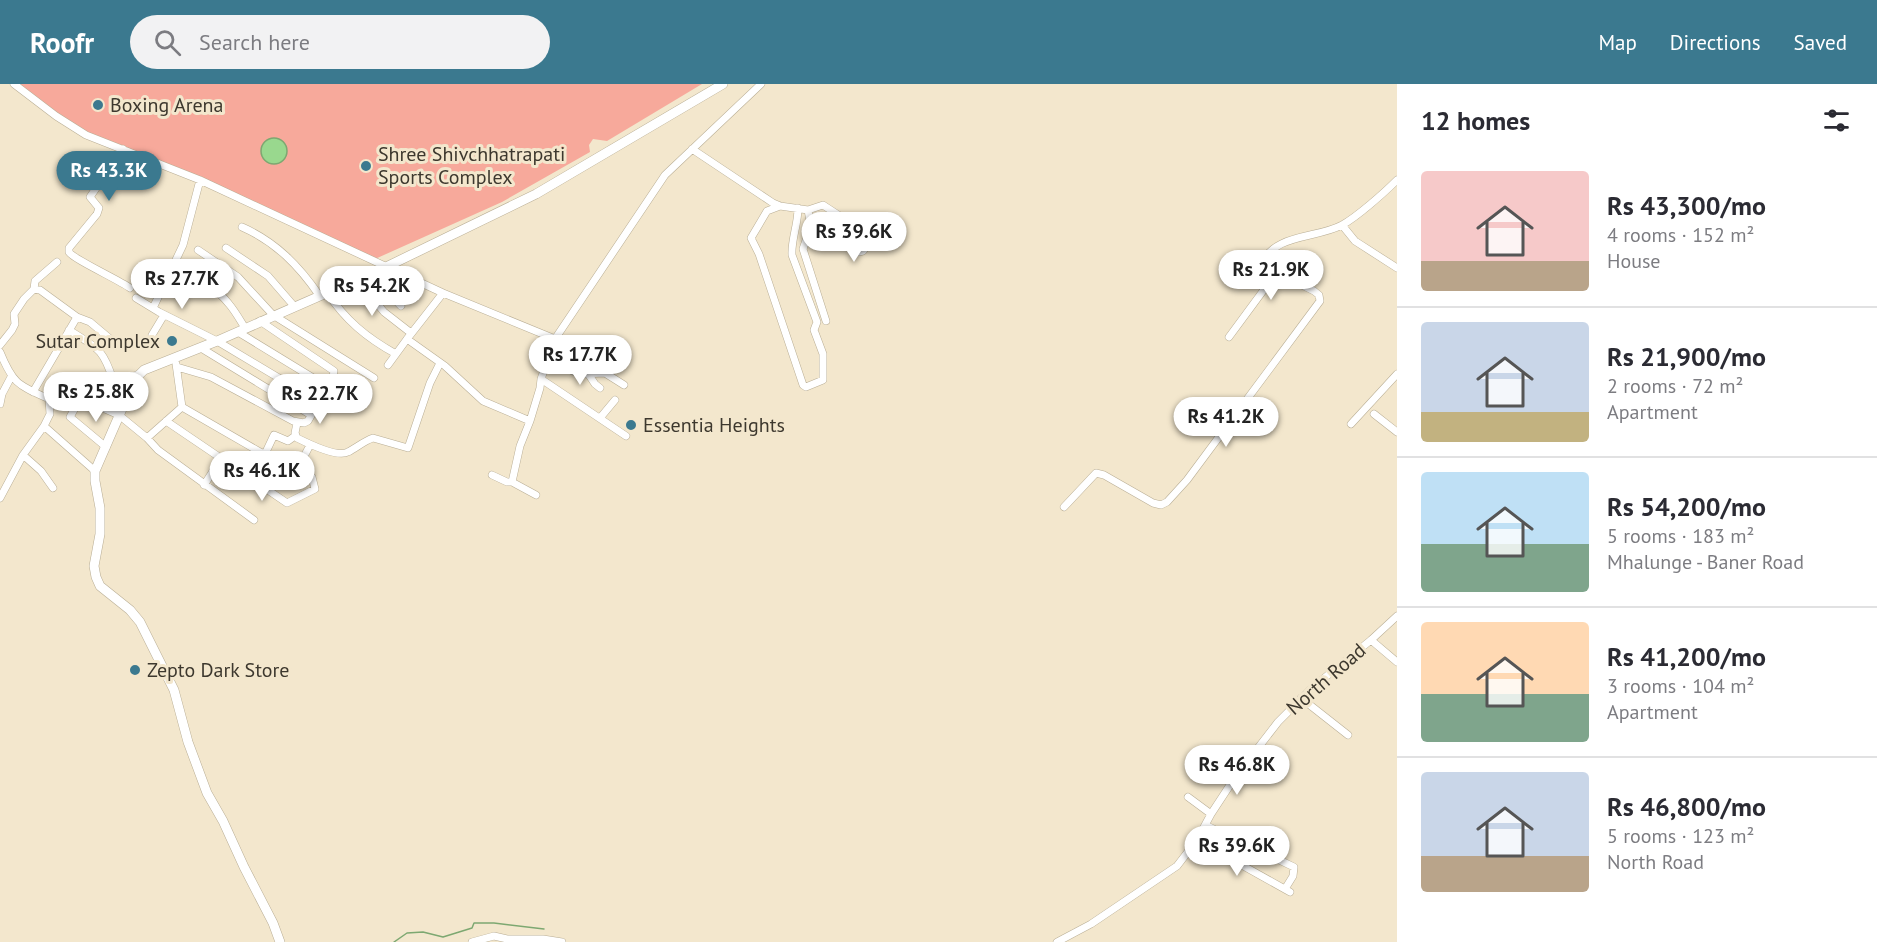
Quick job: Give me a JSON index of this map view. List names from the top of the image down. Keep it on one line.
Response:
{"streets":{"street":["North Road"]},"places":["Boxing Arena","Shree Shivchhatrapati Sports Complex","Sutar Complex","Essentia Heights","Zepto Dark Store"],"page":{"header":"Roofr","search":"Search here","nav":["Map","Directions","Saved"],"heading":"12 homes","price":["Rs 43.3K","Rs 39.6K","Rs 21.9K","Rs 27.7K","Rs 54.2K","Rs 17.7K","Rs 25.8K","Rs 22.7K","Rs 41.2K","Rs 46.1K","Rs 46.8K","Rs 39.6K"],"list":[{"name":"Rs 43,300/mo","note":"4 rooms · 152 m² · House"},{"name":"Rs 21,900/mo","note":"2 rooms · 72 m² · Apartment"},{"name":"Rs 54,200/mo","note":"5 rooms · 183 m² · Mhalunge - Baner Road"},{"name":"Rs 41,200/mo","note":"3 rooms · 104 m² · Apartment"},{"name":"Rs 46,800/mo","note":"5 rooms · 123 m² · North Road"}]}}
